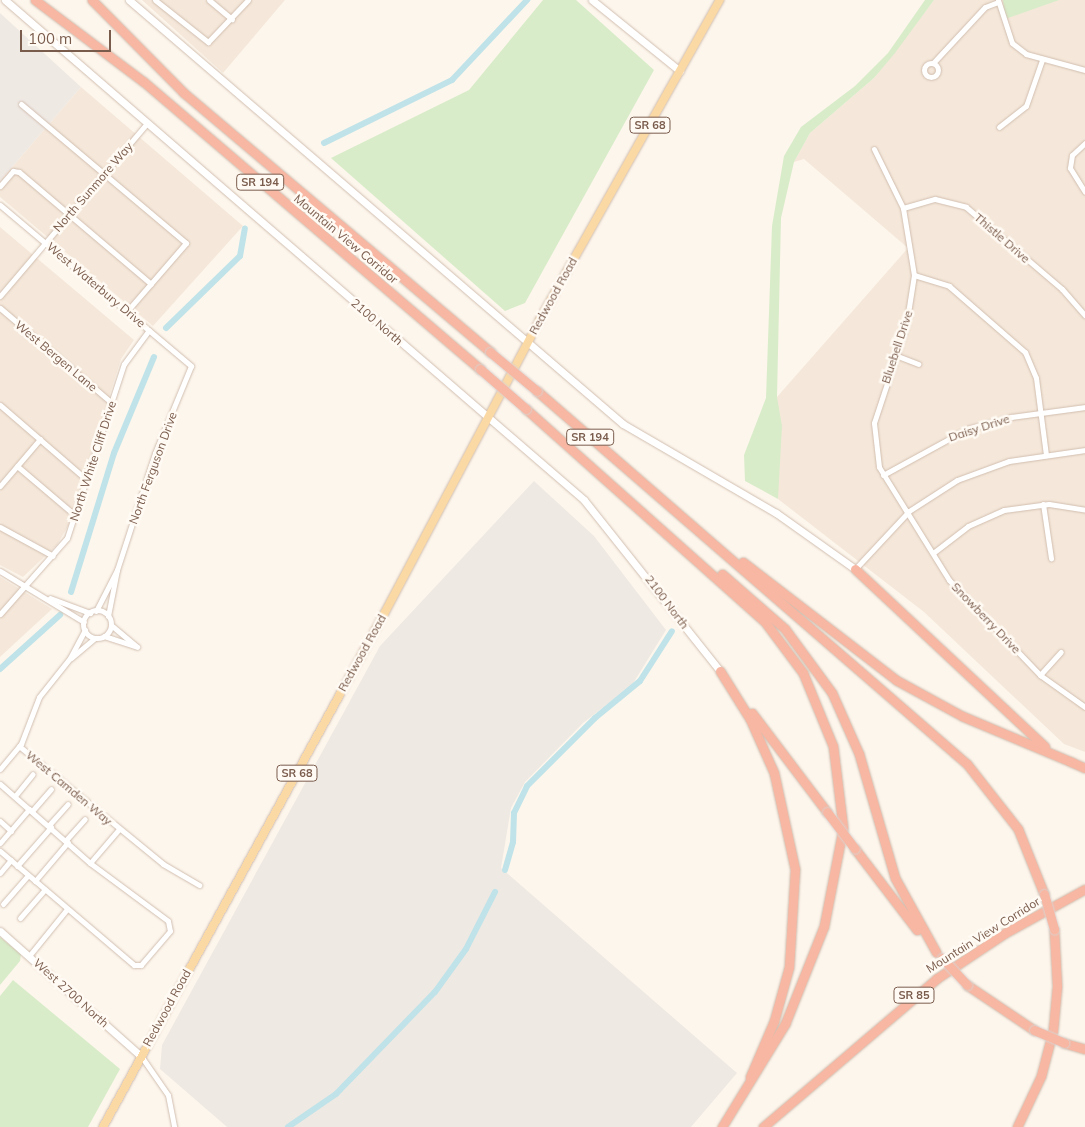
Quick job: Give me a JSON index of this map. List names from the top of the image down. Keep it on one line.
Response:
{"streets":{"highway":["SR 194","Mountain View Corridor","SR 85"],"main road":["SR 68","Redwood Road","2100 North","West 2700 North"],"street":["North Sunmore Way","Thistle Drive","West Waterbury Drive","Bluebell Drive","West Bergen Lane","Daisy Drive","North White Cliff Drive","North Ferguson Drive","Snowberry Drive","West Camden Way"]},"crossings":[["SR 68","Redwood Road"],["North Sunmore Way","West Waterbury Drive"],["North Sunmore Way","2100 North"],["Thistle Drive","Bluebell Drive"],["West Waterbury Drive","North White Cliff Drive"],["West Waterbury Drive","North Ferguson Drive"],["Redwood Road","2100 North"],["Redwood Road","West 2700 North"],["Bluebell Drive","Daisy Drive"],["Bluebell Drive","Snowberry Drive"],["West Bergen Lane","North White Cliff Drive"]],"scale_bar":"100 m"}
